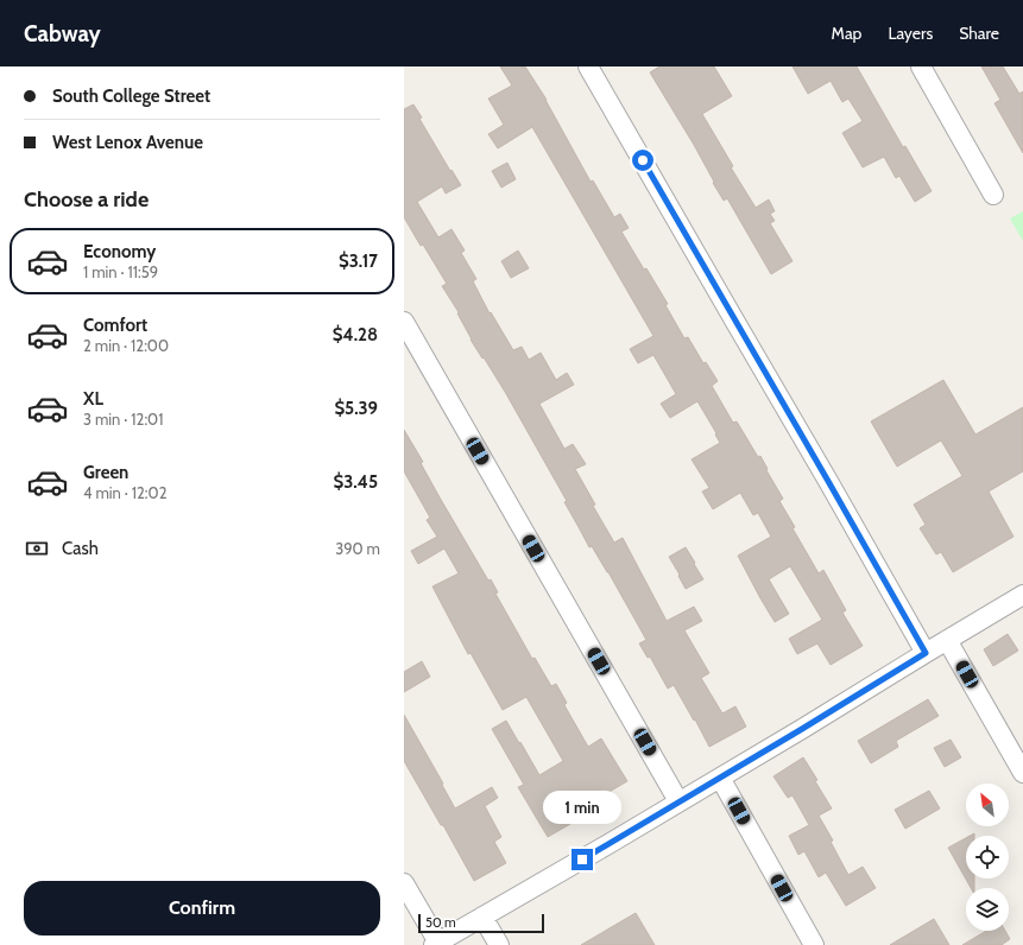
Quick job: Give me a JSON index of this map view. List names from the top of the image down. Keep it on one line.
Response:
{"scale_bar":"50 m","north":"top left","page":{"header":"Cabway","nav":["Map","Layers","Share"],"banner":["South College Street","West Lenox Avenue"],"heading":"Choose a ride","list":[{"name":"Economy","note":"1 min · 11:59","value":"$3.17"},{"name":"Comfort","note":"2 min · 12:00","value":"$4.28"},{"name":"XL","note":"3 min · 12:01","value":"$5.39"},{"name":"Green","note":"4 min · 12:02","value":"$3.45"}],"pay":["Cash","390 m"],"bubble":"1 min","buttons":"Confirm","scale":"50 m"}}
